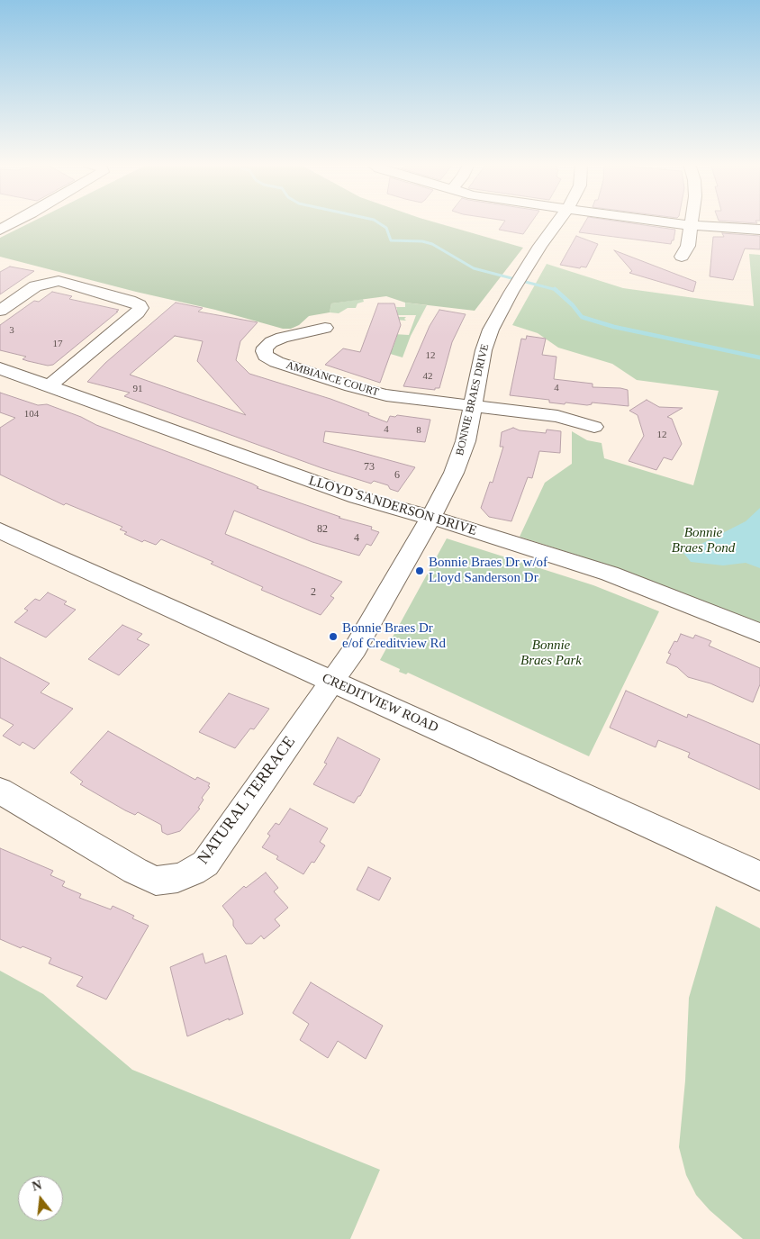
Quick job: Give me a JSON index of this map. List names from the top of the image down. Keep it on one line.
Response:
{"streets":{"street":["AMBIANCE COURT","BONNIE BRAES DRIVE","LLOYD SANDERSON DRIVE","CREDITVIEW ROAD","NATURAL TERRACE"]},"crossings":[["AMBIANCE COURT","BONNIE BRAES DRIVE"],["BONNIE BRAES DRIVE","LLOYD SANDERSON DRIVE"],["BONNIE BRAES DRIVE","CREDITVIEW ROAD"],["BONNIE BRAES DRIVE","NATURAL TERRACE"],["CREDITVIEW ROAD","NATURAL TERRACE"]],"parks":["Bonnie Braes Pond","Bonnie Braes Park"],"places":["Bonnie Braes Dr w/of Lloyd Sanderson Dr","Bonnie Braes Dr e/of Creditview Rd"],"house_numbers":["3","17","12","42","4","91","104","4","8","12","73","6","82","4","2"],"north":"top"}
